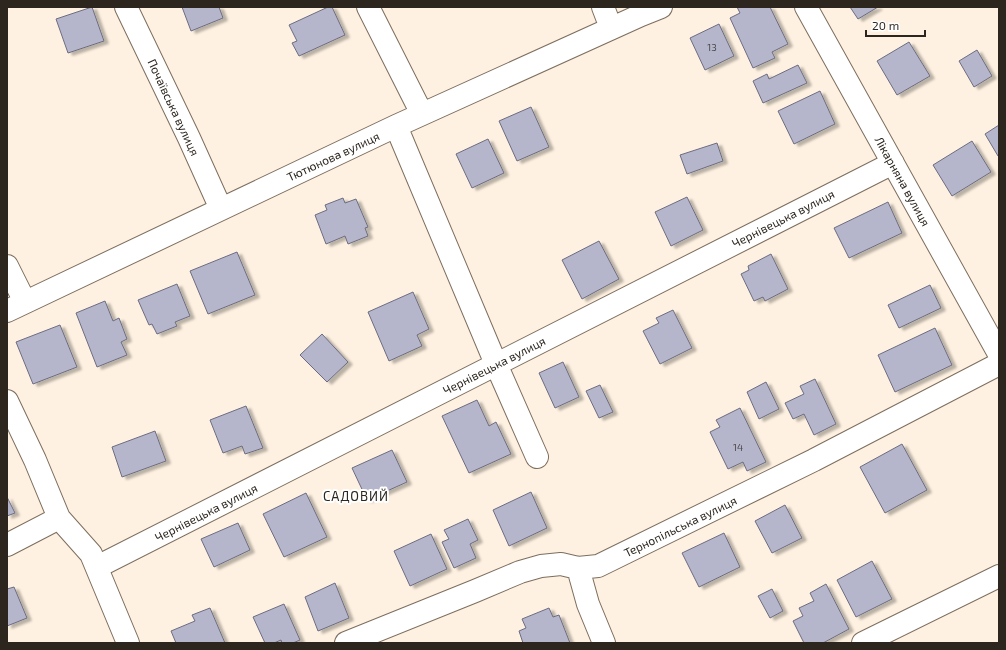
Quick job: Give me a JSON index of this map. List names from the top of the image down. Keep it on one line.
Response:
{"streets":{"street":["Почаївська вулиця","Тютюнова вулиця","Лікарняна вулиця","Чернівецька вулиця","Тернопільська вулиця"]},"crossings":[["Почаївська вулиця","Тютюнова вулиця"],["Лікарняна вулиця","Чернівецька вулиця"]],"districts":["САДОВИЙ"],"house_numbers":["13","14"],"scale_bar":"20 m"}
